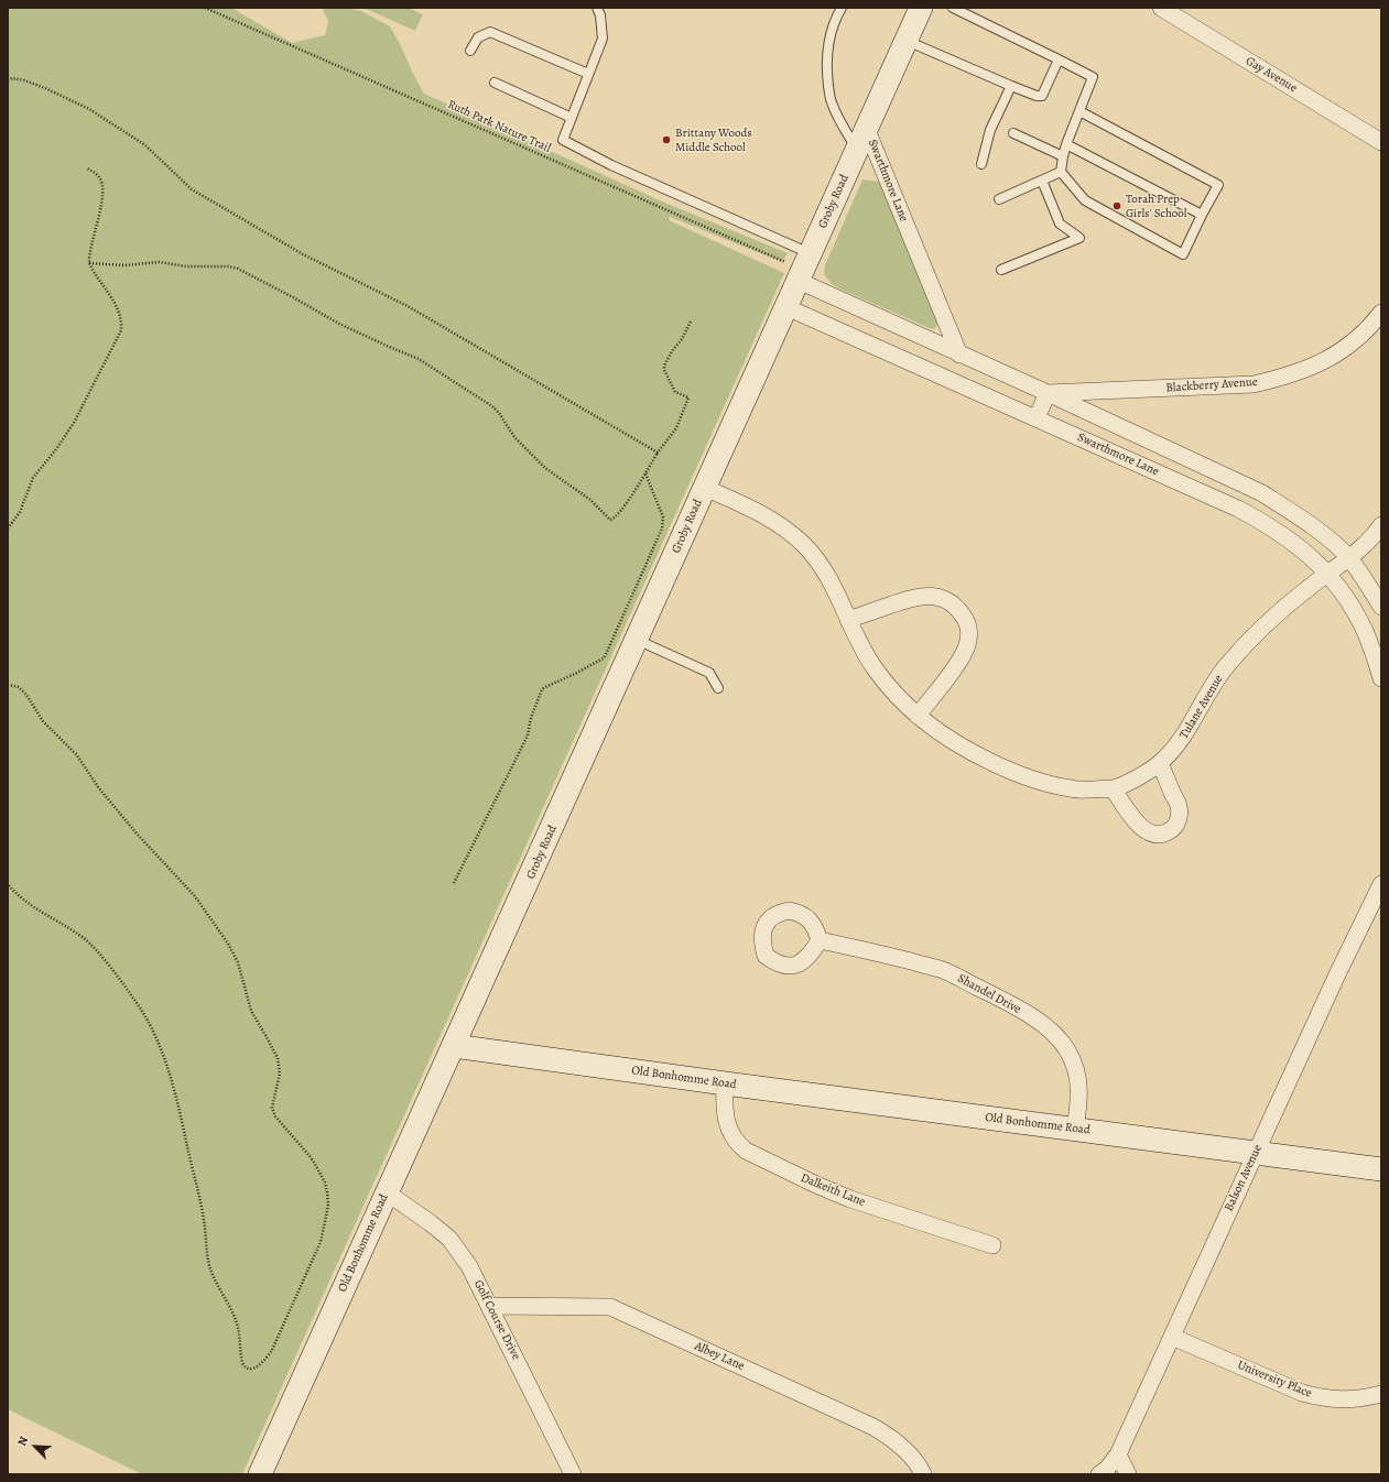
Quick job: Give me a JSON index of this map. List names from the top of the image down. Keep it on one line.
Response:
{"streets":{"street":["Gay Avenue","Swarthmore Lane","Groby Road","Blackberry Avenue","Tulane Avenue","Shandel Drive","Old Bonhomme Road","Balson Avenue","Dalkeith Lane","Golf Course Drive","Albey Lane","University Place"],"path":["Ruth Park Nature Trail"]},"crossings":[["Swarthmore Lane","Groby Road"],["Swarthmore Lane","Tulane Avenue"],["Groby Road","Tulane Avenue"],["Groby Road","Old Bonhomme Road"],["Shandel Drive","Old Bonhomme Road"],["Old Bonhomme Road","Balson Avenue"],["Old Bonhomme Road","Dalkeith Lane"],["Old Bonhomme Road","Golf Course Drive"],["Balson Avenue","University Place"],["Golf Course Drive","Albey Lane"]],"places":["Brittany Woods Middle School","Torah Prep Girls' School"],"north":"top left"}
